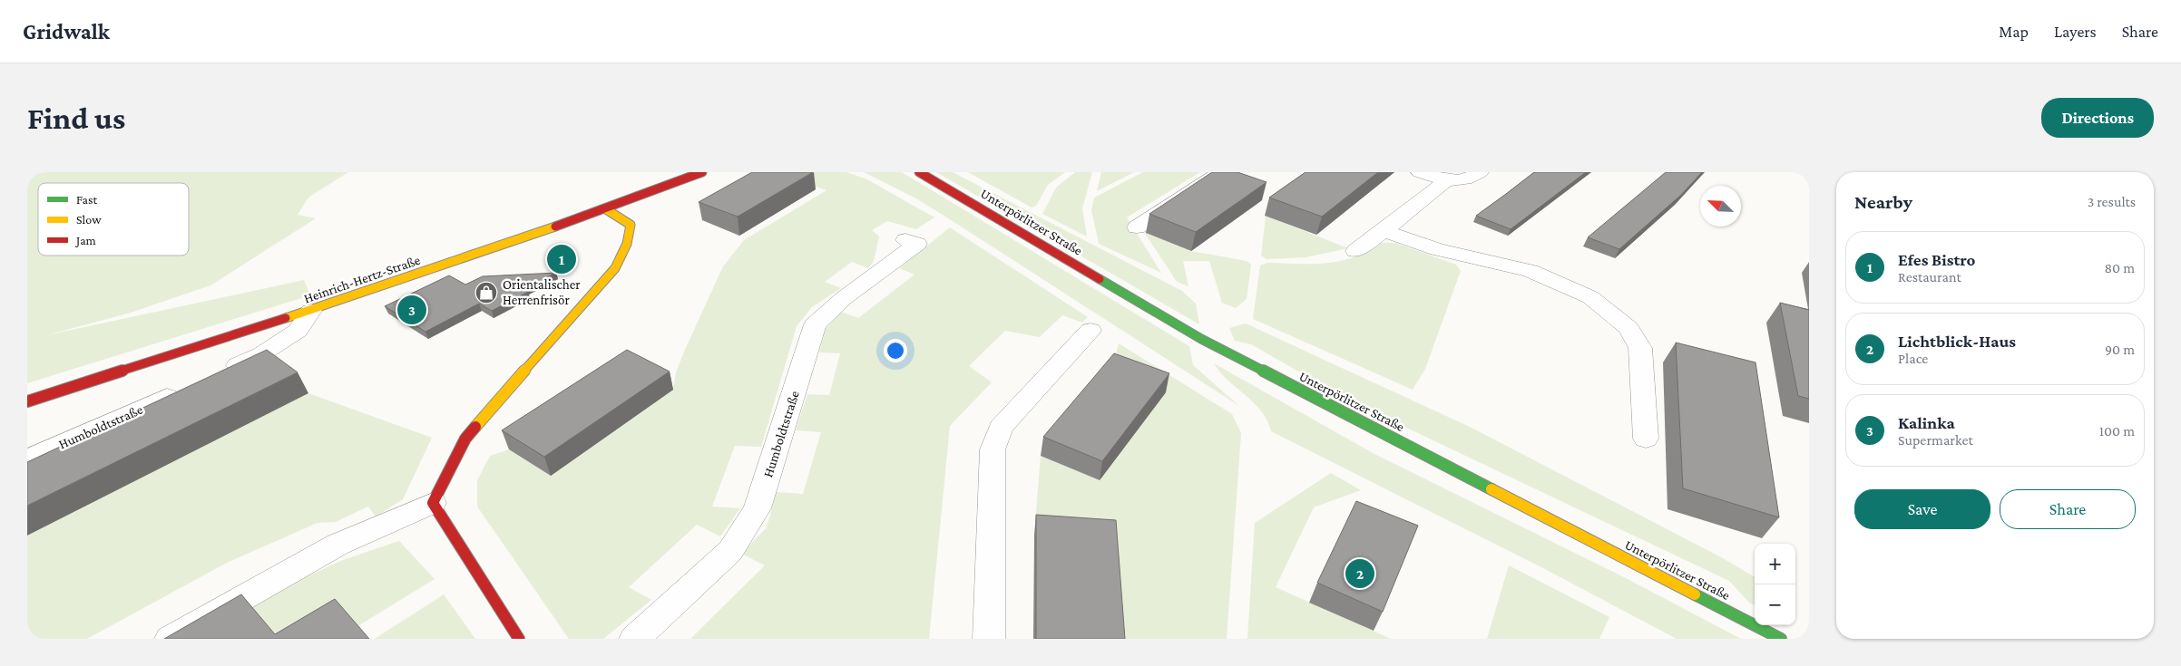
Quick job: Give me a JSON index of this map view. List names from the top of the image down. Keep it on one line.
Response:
{"streets":{"street":["Unterpörlitzer Straße","Heinrich-Hertz-Straße","Humboldtstraße"]},"places":{"shop":["Orientalischer Herrenfrisör"]},"legend":["Fast","Slow","Jam"],"north":"top left","page":{"header":"Gridwalk","nav":["Map","Layers","Share"],"buttons":["Directions",["Save","Share"]],"title":"Find us","heading":["Nearby","3 results"],"list":[{"mark":"1","name":"Efes Bistro","note":"Restaurant","value":"80 m"},{"mark":"2","name":"Lichtblick-Haus","note":"Place","value":"90 m"},{"mark":"3","name":"Kalinka","note":"Supermarket","value":"100 m"}],"pins":["1","3","2"],"map_buttons":["+","−"]}}
